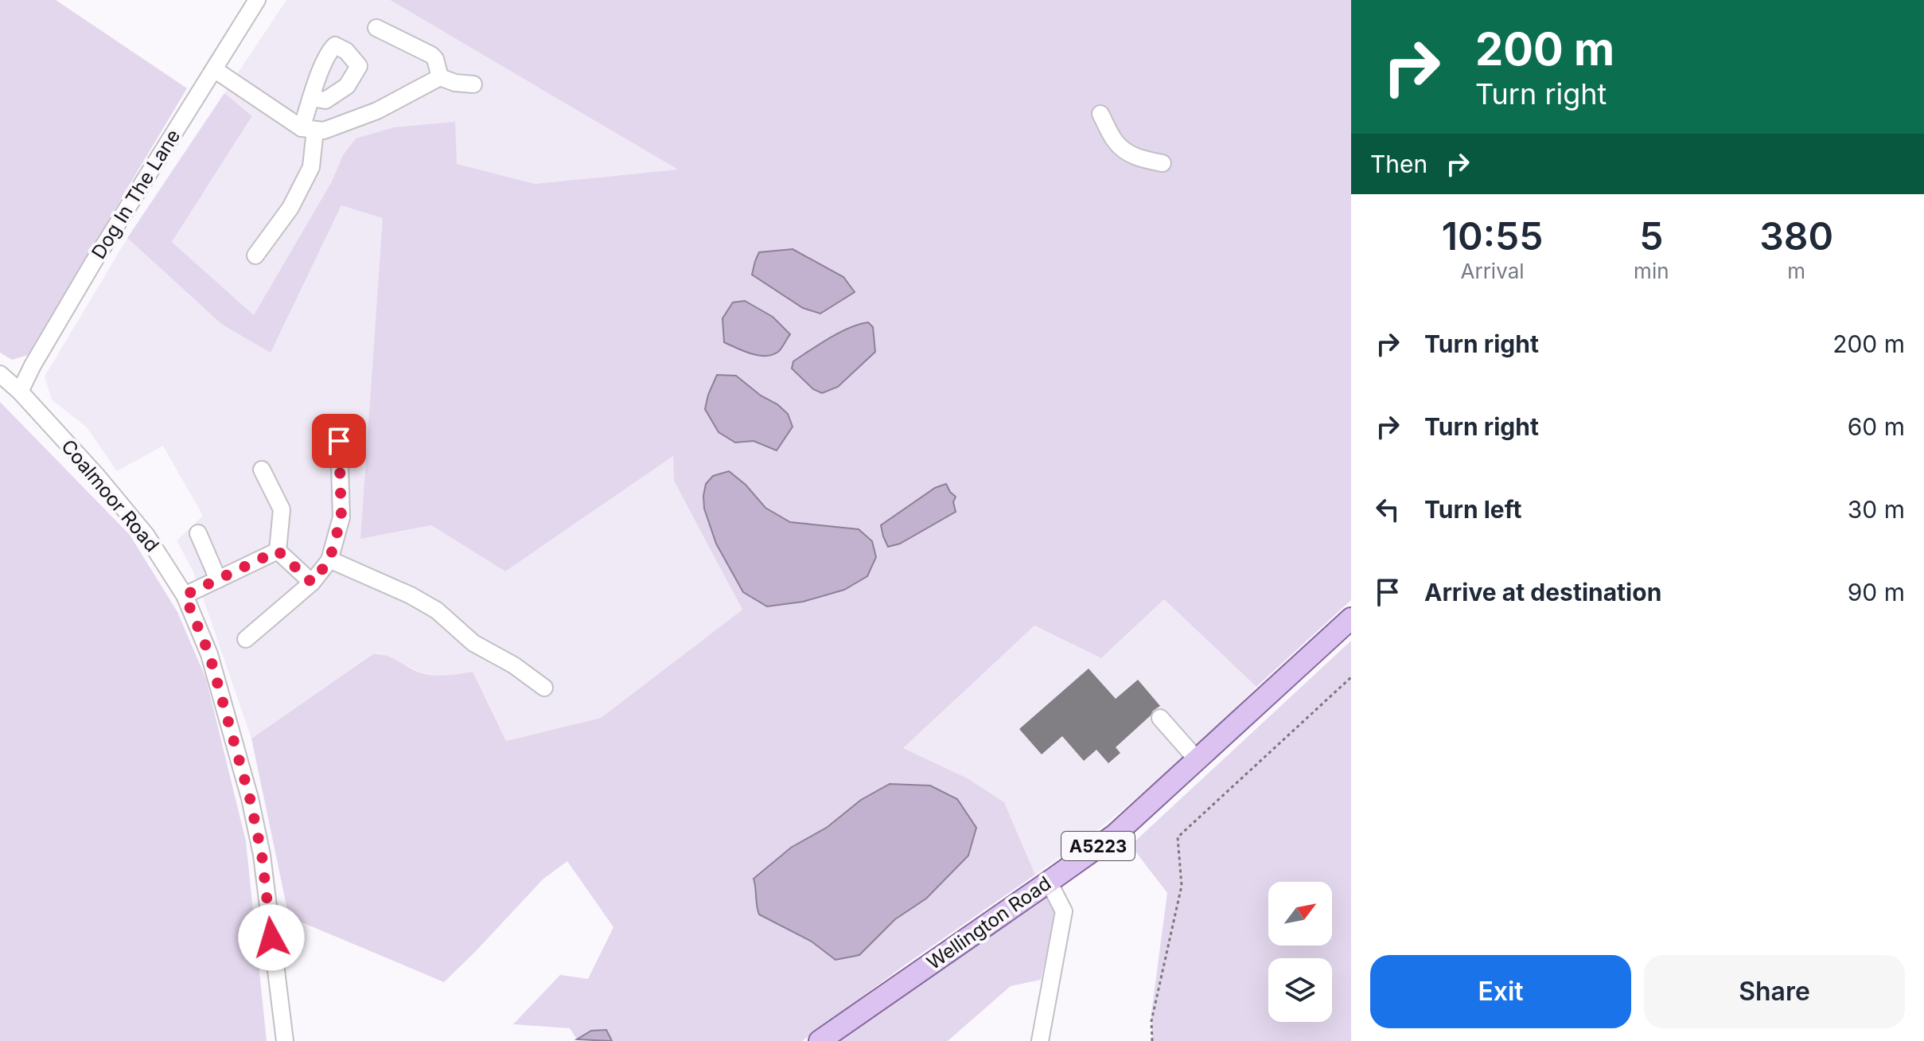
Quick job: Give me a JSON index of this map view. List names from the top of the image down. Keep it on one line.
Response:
{"streets":{"main road":["A5223","Wellington Road"],"street":["Dog In The Lane","Coalmoor Road"]},"crossings":[["Dog In The Lane","Coalmoor Road"]],"north":"top right","page":{"turn":["200 m","Turn right"],"then":"Then","eta":["10:55","Arrival","5","min","380","m"],"list":[{"name":"Turn right","value":"200 m"},{"name":"Turn right","value":"60 m"},{"name":"Turn left","value":"30 m"},{"name":"Arrive at destination","value":"90 m"}],"buttons":["Exit","Share"]}}
